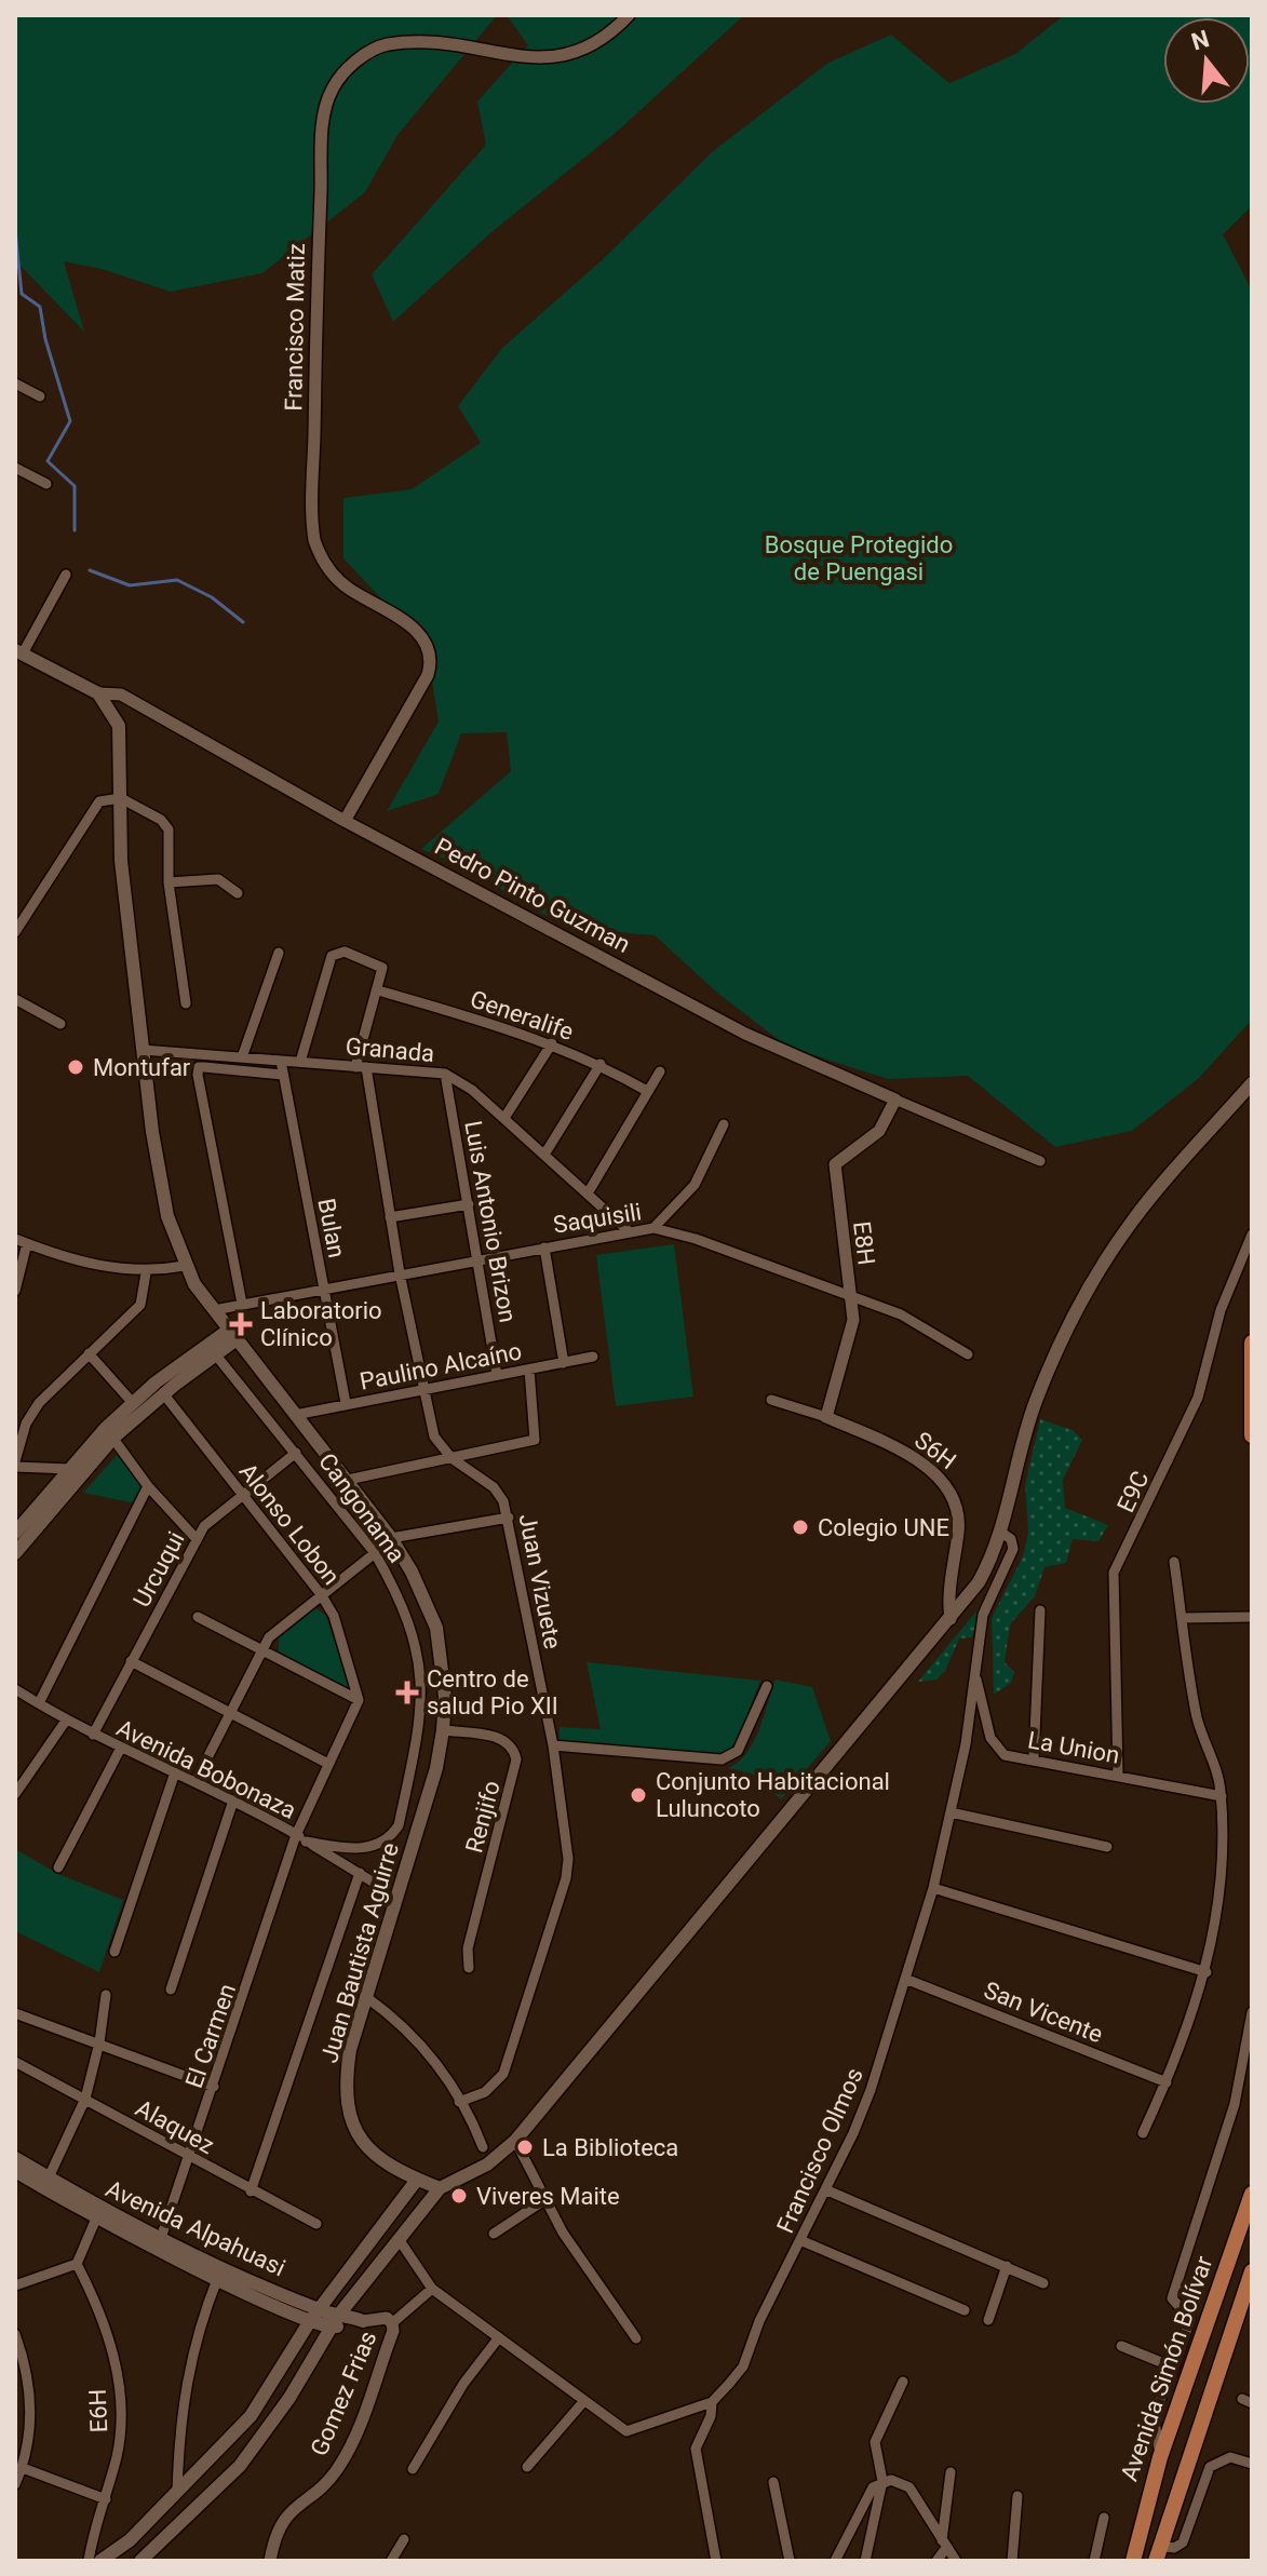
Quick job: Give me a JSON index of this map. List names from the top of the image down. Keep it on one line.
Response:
{"streets":{"highway":["Avenida Simón Bolívar"],"main road":["Pedro Pinto Guzman","Juan Bautista Aguirre","Avenida Alpahuasi"],"street":["Francisco Matiz","Generalife","Granada","Saquisili","Luis Antonio Brizon","Bulan","E8H","Paulino Alcaíno","S6H","E9C","Cangonama","Alonso Lobon","Urcuqui","Juan Vizuete","La Union","Avenida Bobonaza","Renjifo","San Vicente","El Carmen","Alaquez","Francisco Olmos","Gomez Frias","E6H"]},"crossings":[["Francisco Matiz","Pedro Pinto Guzman"],["Pedro Pinto Guzman","E8H"],["Pedro Pinto Guzman","Juan Bautista Aguirre"],["Granada","Saquisili"],["Granada","Luis Antonio Brizon"],["Granada","Bulan"],["Granada","Juan Vizuete"],["Granada","Juan Bautista Aguirre"],["Saquisili","Luis Antonio Brizon"],["Saquisili","Bulan"],["Saquisili","E8H"],["Saquisili","Juan Vizuete"],["Saquisili","Juan Bautista Aguirre"],["Luis Antonio Brizon","Paulino Alcaíno"],["Bulan","Paulino Alcaíno"],["E8H","S6H"],["Paulino Alcaíno","Juan Vizuete"],["Paulino Alcaíno","Juan Bautista Aguirre"],["E9C","La Union"],["Cangonama","Urcuqui"],["Cangonama","Avenida Bobonaza"],["Cangonama","El Carmen"],["Alonso Lobon","Urcuqui"],["Urcuqui","Avenida Bobonaza"],["La Union","Francisco Olmos"],["Avenida Bobonaza","Juan Bautista Aguirre"],["Avenida Bobonaza","El Carmen"],["Renjifo","Juan Bautista Aguirre"],["Juan Bautista Aguirre","Alaquez"],["San Vicente","Francisco Olmos"],["El Carmen","Alaquez"],["El Carmen","Avenida Alpahuasi"],["Avenida Alpahuasi","Gomez Frias"]],"parks":["Bosque Protegido de Puengasi"],"places":{"other":["Montufar","Colegio UNE","Conjunto Habitacional Luluncoto","La Biblioteca","Viveres Maite"],"health":["Laboratorio Clínico","Centro de salud Pio XII"]},"north":"top"}
